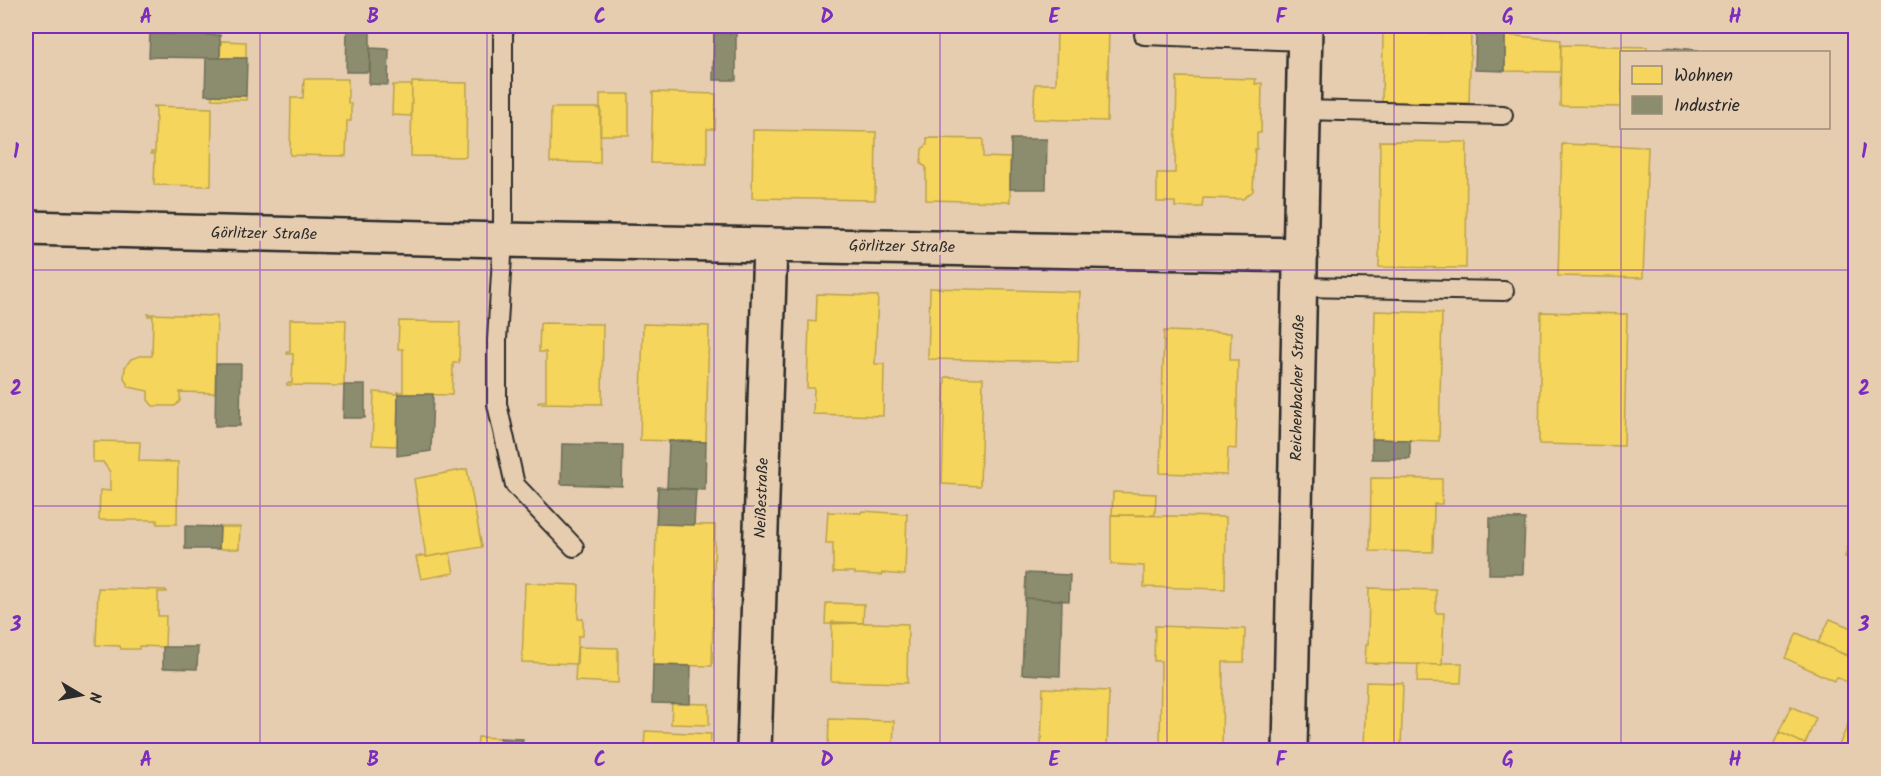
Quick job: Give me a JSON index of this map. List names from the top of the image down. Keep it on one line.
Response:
{"streets":{"street":["Görlitzer Straße","Reichenbacher Straße","Neißestraße"]},"crossings":[["Görlitzer Straße","Reichenbacher Straße"],["Görlitzer Straße","Neißestraße"]],"legend":["Wohnen","Industrie"],"north":"right","grid":{"columns":["A","B","C","D","E","F","G","H"],"rows":["1","2","3"]}}
